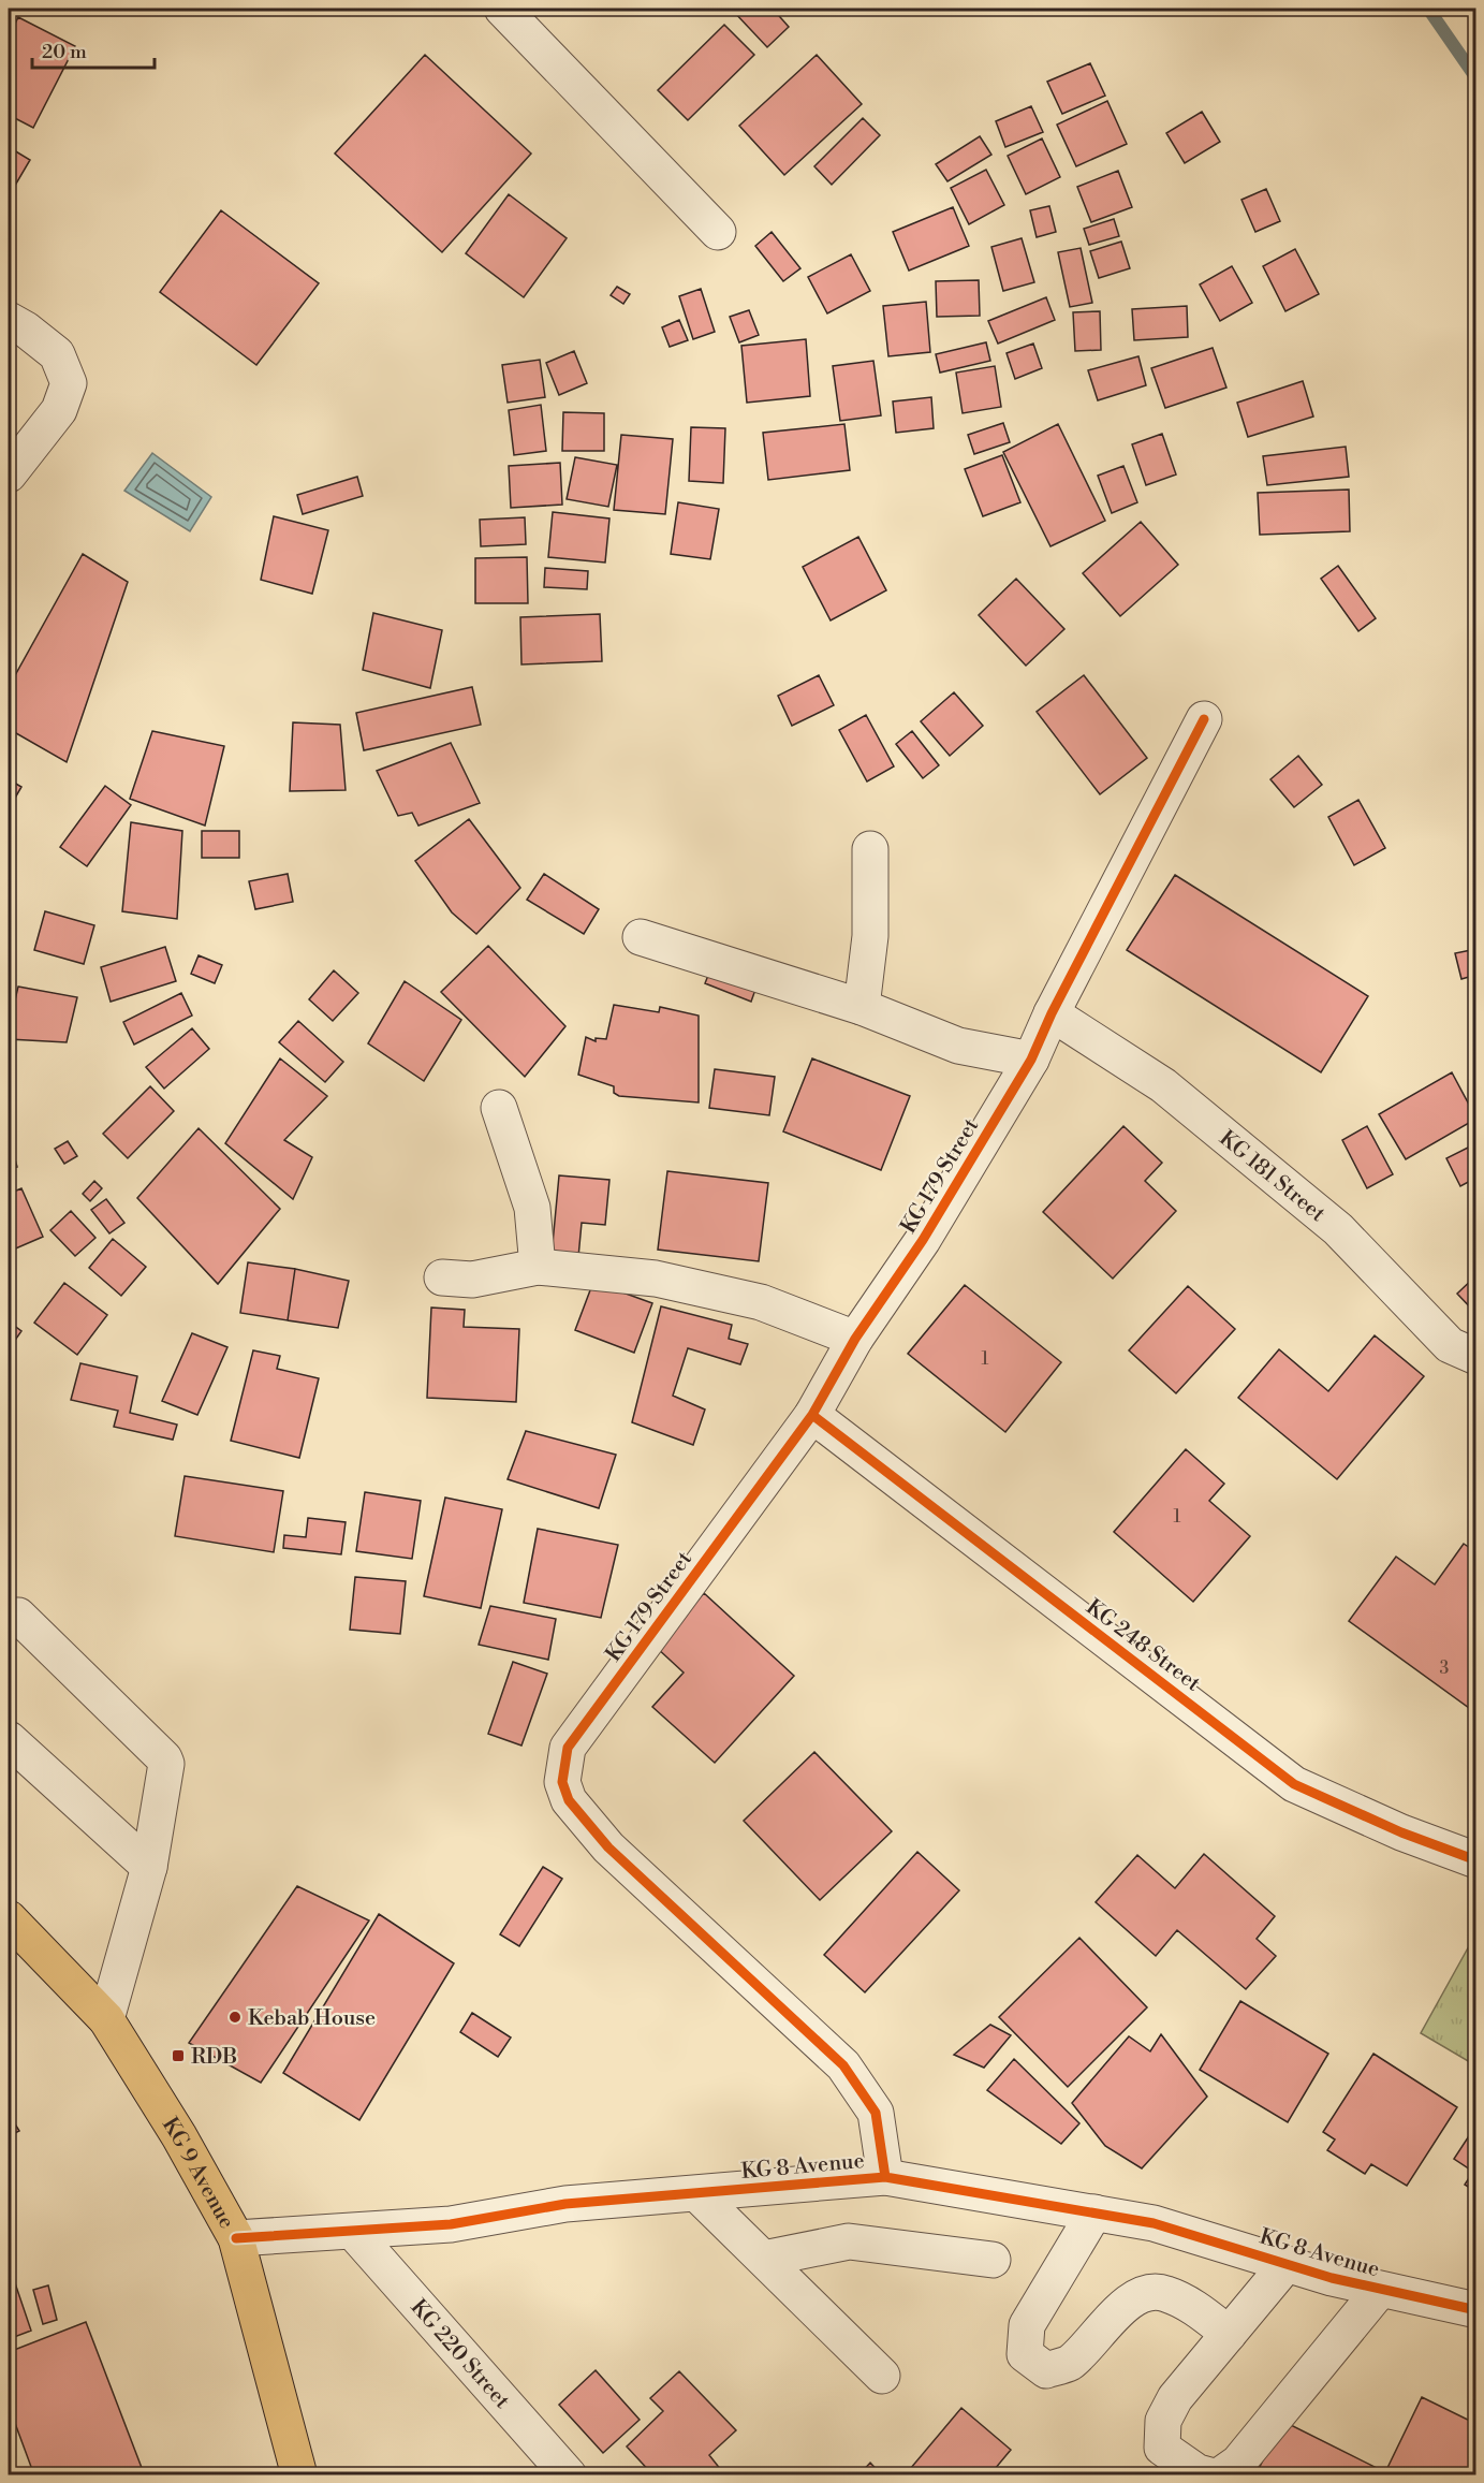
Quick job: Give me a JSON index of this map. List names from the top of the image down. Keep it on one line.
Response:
{"streets":{"main road":["KG 9 Avenue"],"street":["KG 179 Street","KG 181 Street","KG 248 Street","KG 8 Avenue","KG 220 Street"]},"crossings":[["KG 179 Street","KG 181 Street"],["KG 179 Street","KG 248 Street"],["KG 179 Street","KG 8 Avenue"],["KG 8 Avenue","KG 9 Avenue"],["KG 8 Avenue","KG 220 Street"]],"places":{"other":["Kebab House"],"transit":["RDB"]},"house_numbers":["1","1","3"],"scale_bar":"20 m"}
